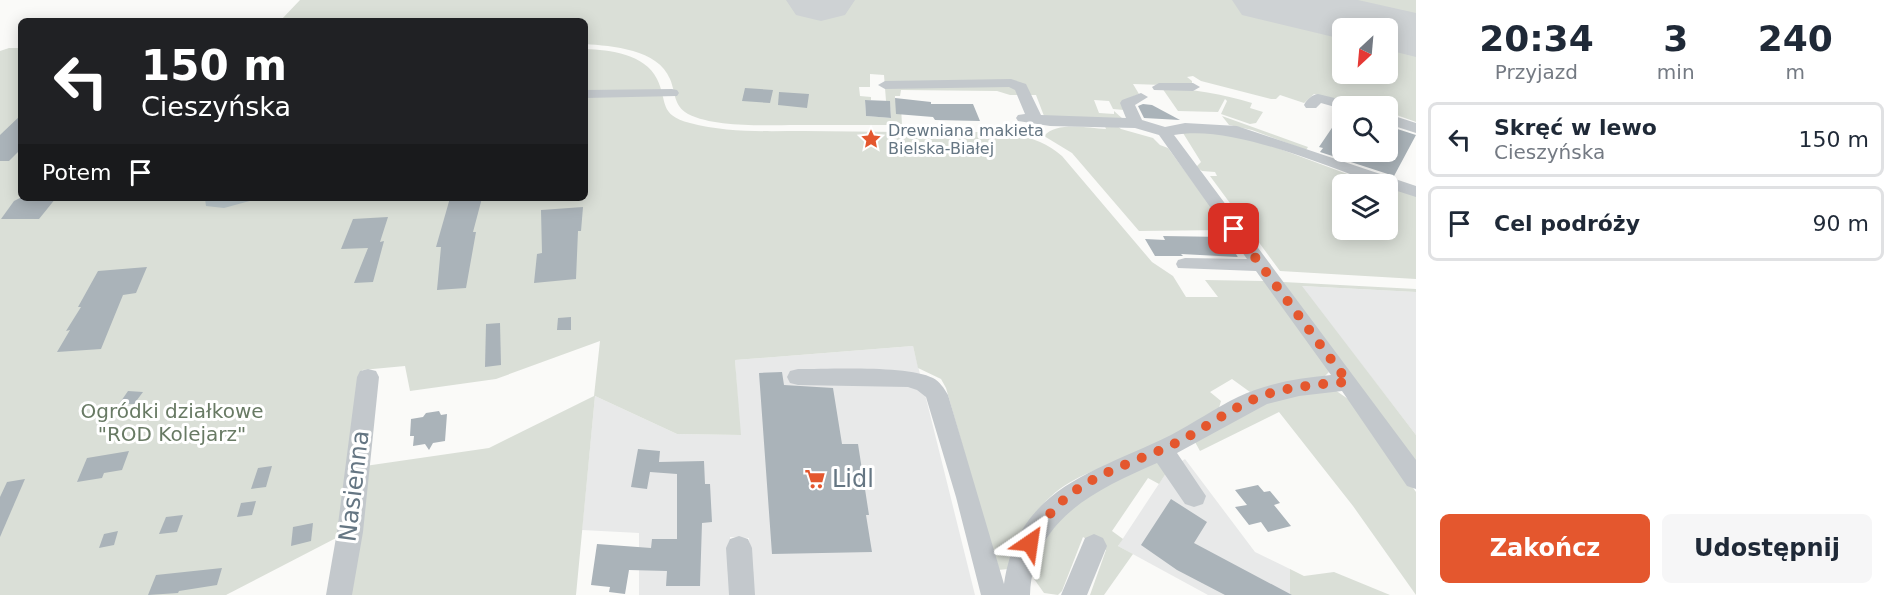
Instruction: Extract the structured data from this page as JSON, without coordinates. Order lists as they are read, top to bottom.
{
  "streets": {
    "street": ["Nasienna"]
  },
  "parks": ["Ogródki działkowe \"ROD Kolejarz\""],
  "places": {
    "place": ["Drewniana makieta Bielska-Białej"],
    "supermarket": ["Lidl"]
  },
  "north": "bottom left",
  "page": {
    "eta": [
      "20:34",
      "Przyjazd",
      "3",
      "min",
      "240",
      "m"
    ],
    "turn": ["150 m", "Cieszyńska"],
    "list": [
      {
        "name": "Skręć w lewo",
        "note": "Cieszyńska",
        "value": "150 m"
      },
      {
        "name": "Cel podróży",
        "value": "90 m"
      }
    ],
    "then": "Potem",
    "buttons": ["Zakończ", "Udostępnij"]
  }
}
